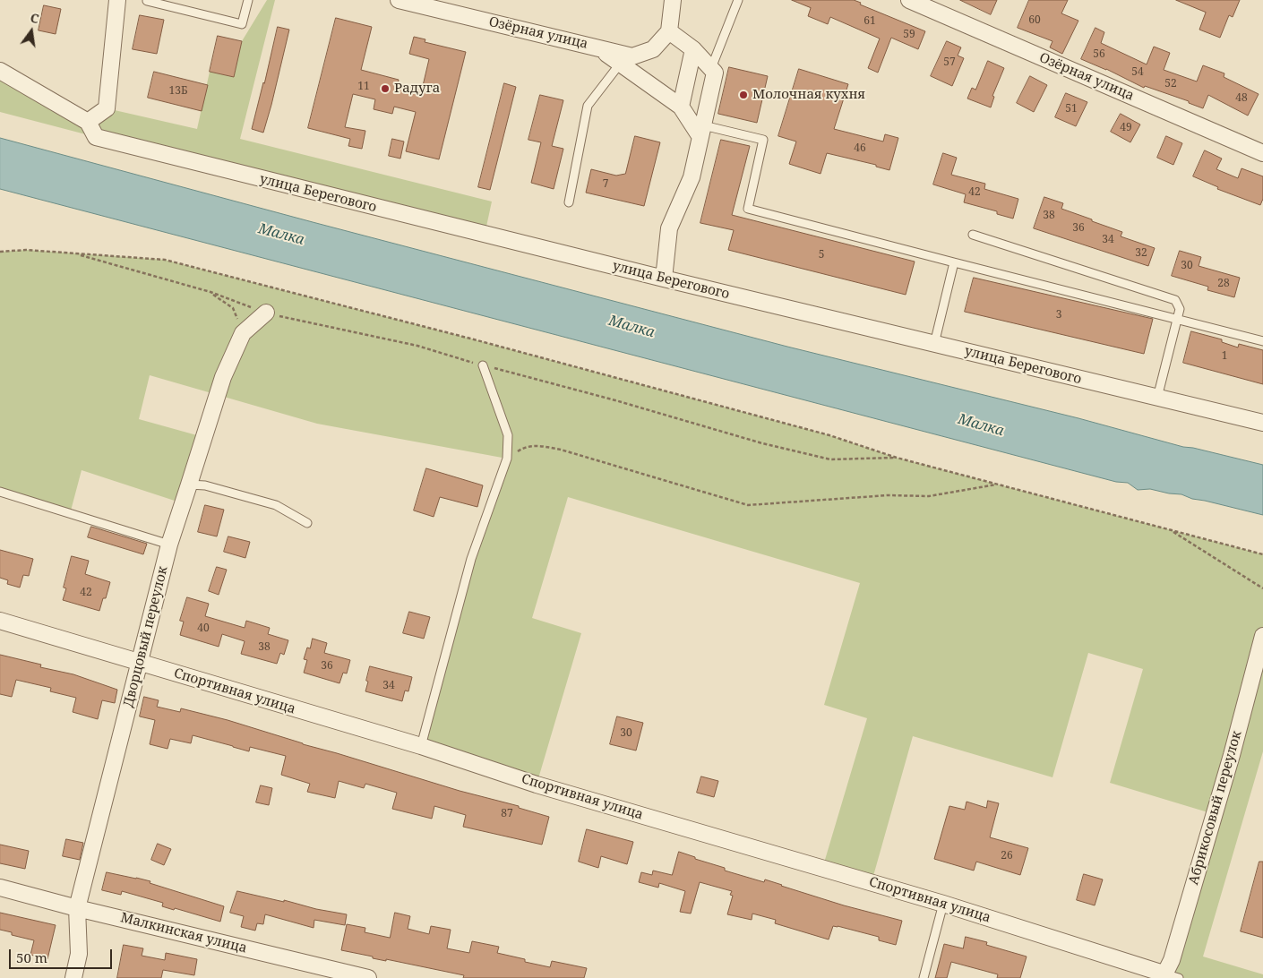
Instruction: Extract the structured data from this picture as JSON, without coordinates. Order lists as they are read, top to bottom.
{
  "streets": {
    "street": [
      "Озёрная улица",
      "улица Берегового",
      "Дворцовый переулок",
      "Спортивная улица",
      "Абрикосовый переулок",
      "Малкинская улица"
    ]
  },
  "crossings": [
    ["Дворцовый переулок", "Спортивная улица"],
    ["Дворцовый переулок", "Малкинская улица"],
    ["Спортивная улица", "Абрикосовый переулок"]
  ],
  "water": ["Малка"],
  "places": ["Радуга", "Молочная кухня"],
  "house_numbers": [
    "60",
    "61",
    "59",
    "56",
    "57",
    "54",
    "52",
    "11",
    "13Б",
    "48",
    "51",
    "49",
    "46",
    "7",
    "42",
    "38",
    "36",
    "34",
    "32",
    "5",
    "30",
    "28",
    "3",
    "1",
    "42",
    "40",
    "38",
    "36",
    "34",
    "30",
    "87",
    "26"
  ],
  "scale_bar": "50 m",
  "north": "top"
}
